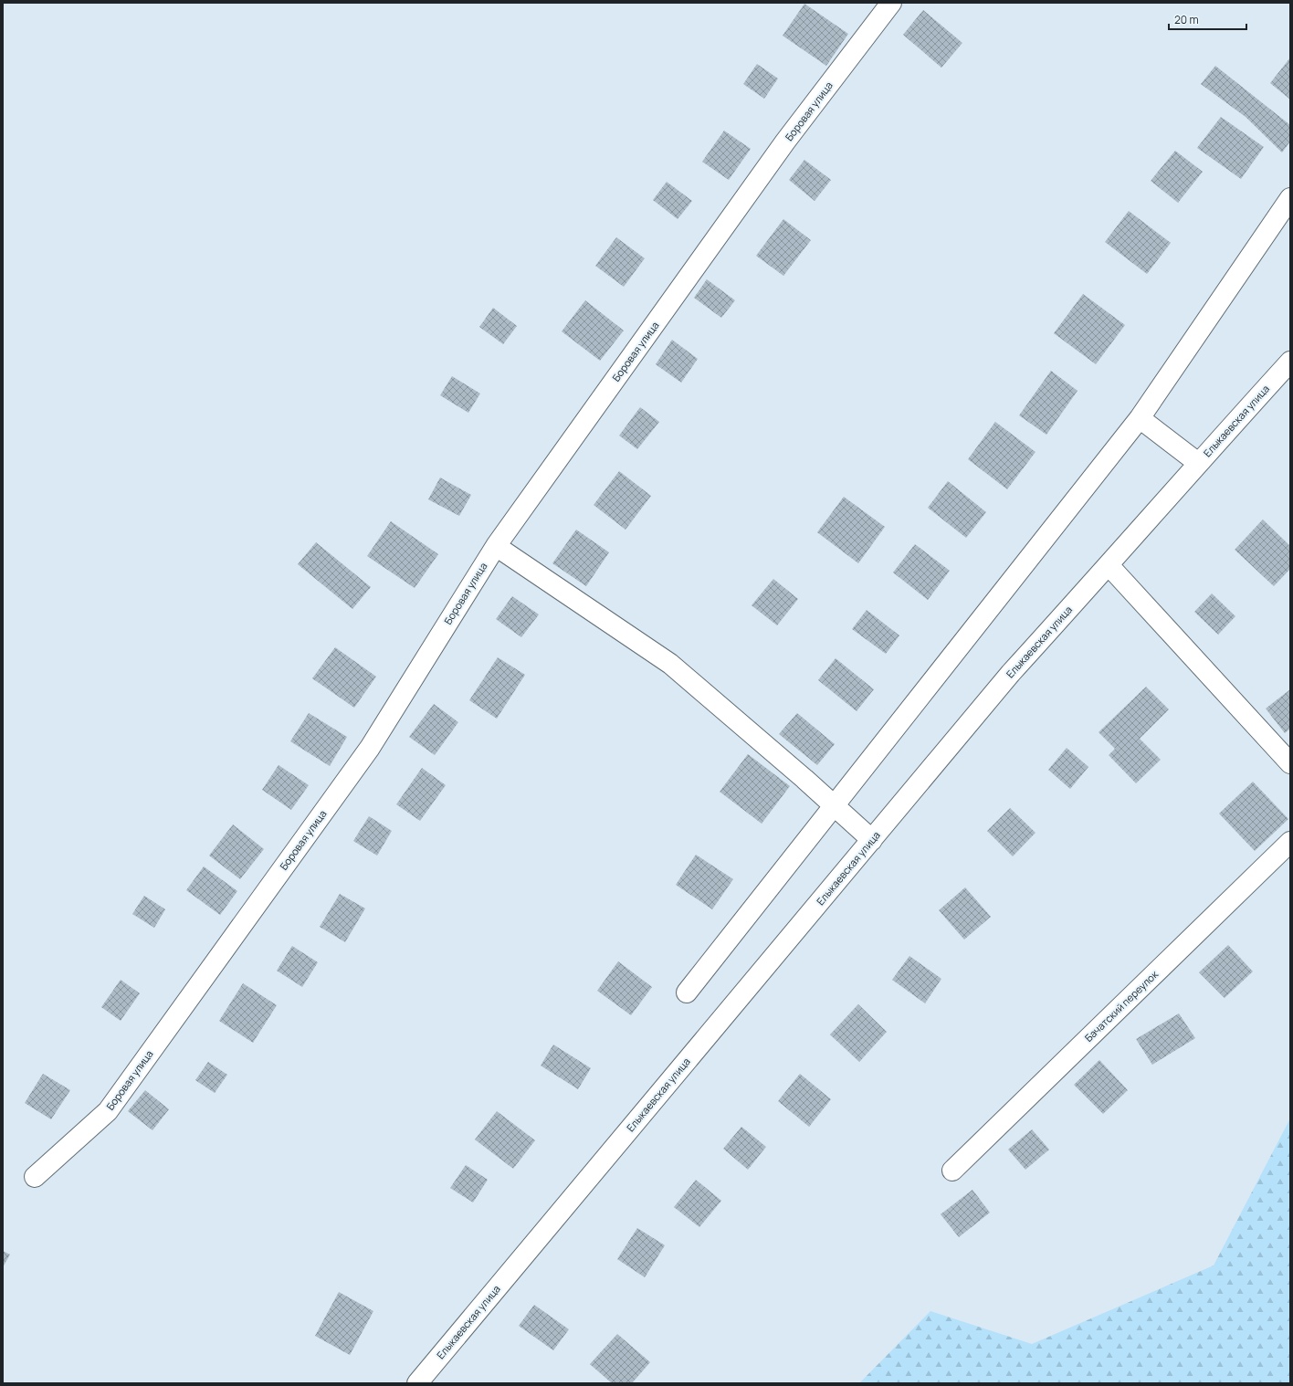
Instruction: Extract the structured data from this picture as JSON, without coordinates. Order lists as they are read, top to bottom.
{
  "streets": {
    "street": ["Боровая улица", "Елыкаевская улица", "Бачатский переулок"]
  },
  "scale_bar": "20 m"
}
